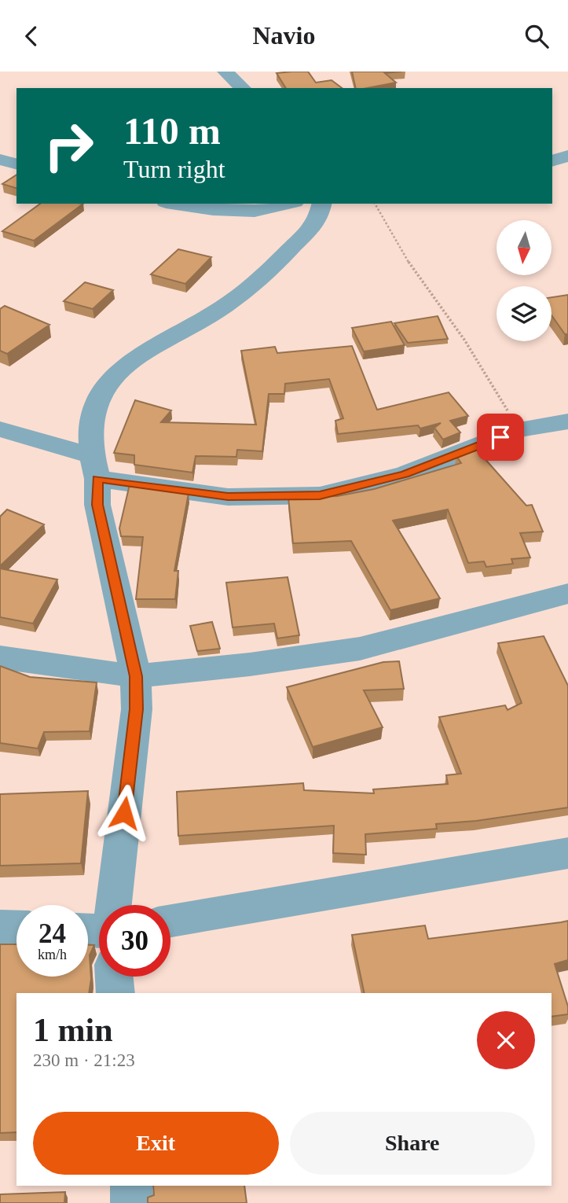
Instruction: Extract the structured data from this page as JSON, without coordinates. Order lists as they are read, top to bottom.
{
  "north": "bottom",
  "page": {
    "header": "Navio",
    "turn": ["110 m", "Turn right"],
    "speed": "24 km/h",
    "limit": "30",
    "heading": ["1 min", "230 m · 21:23"],
    "buttons": ["Exit", "Share"]
  }
}
